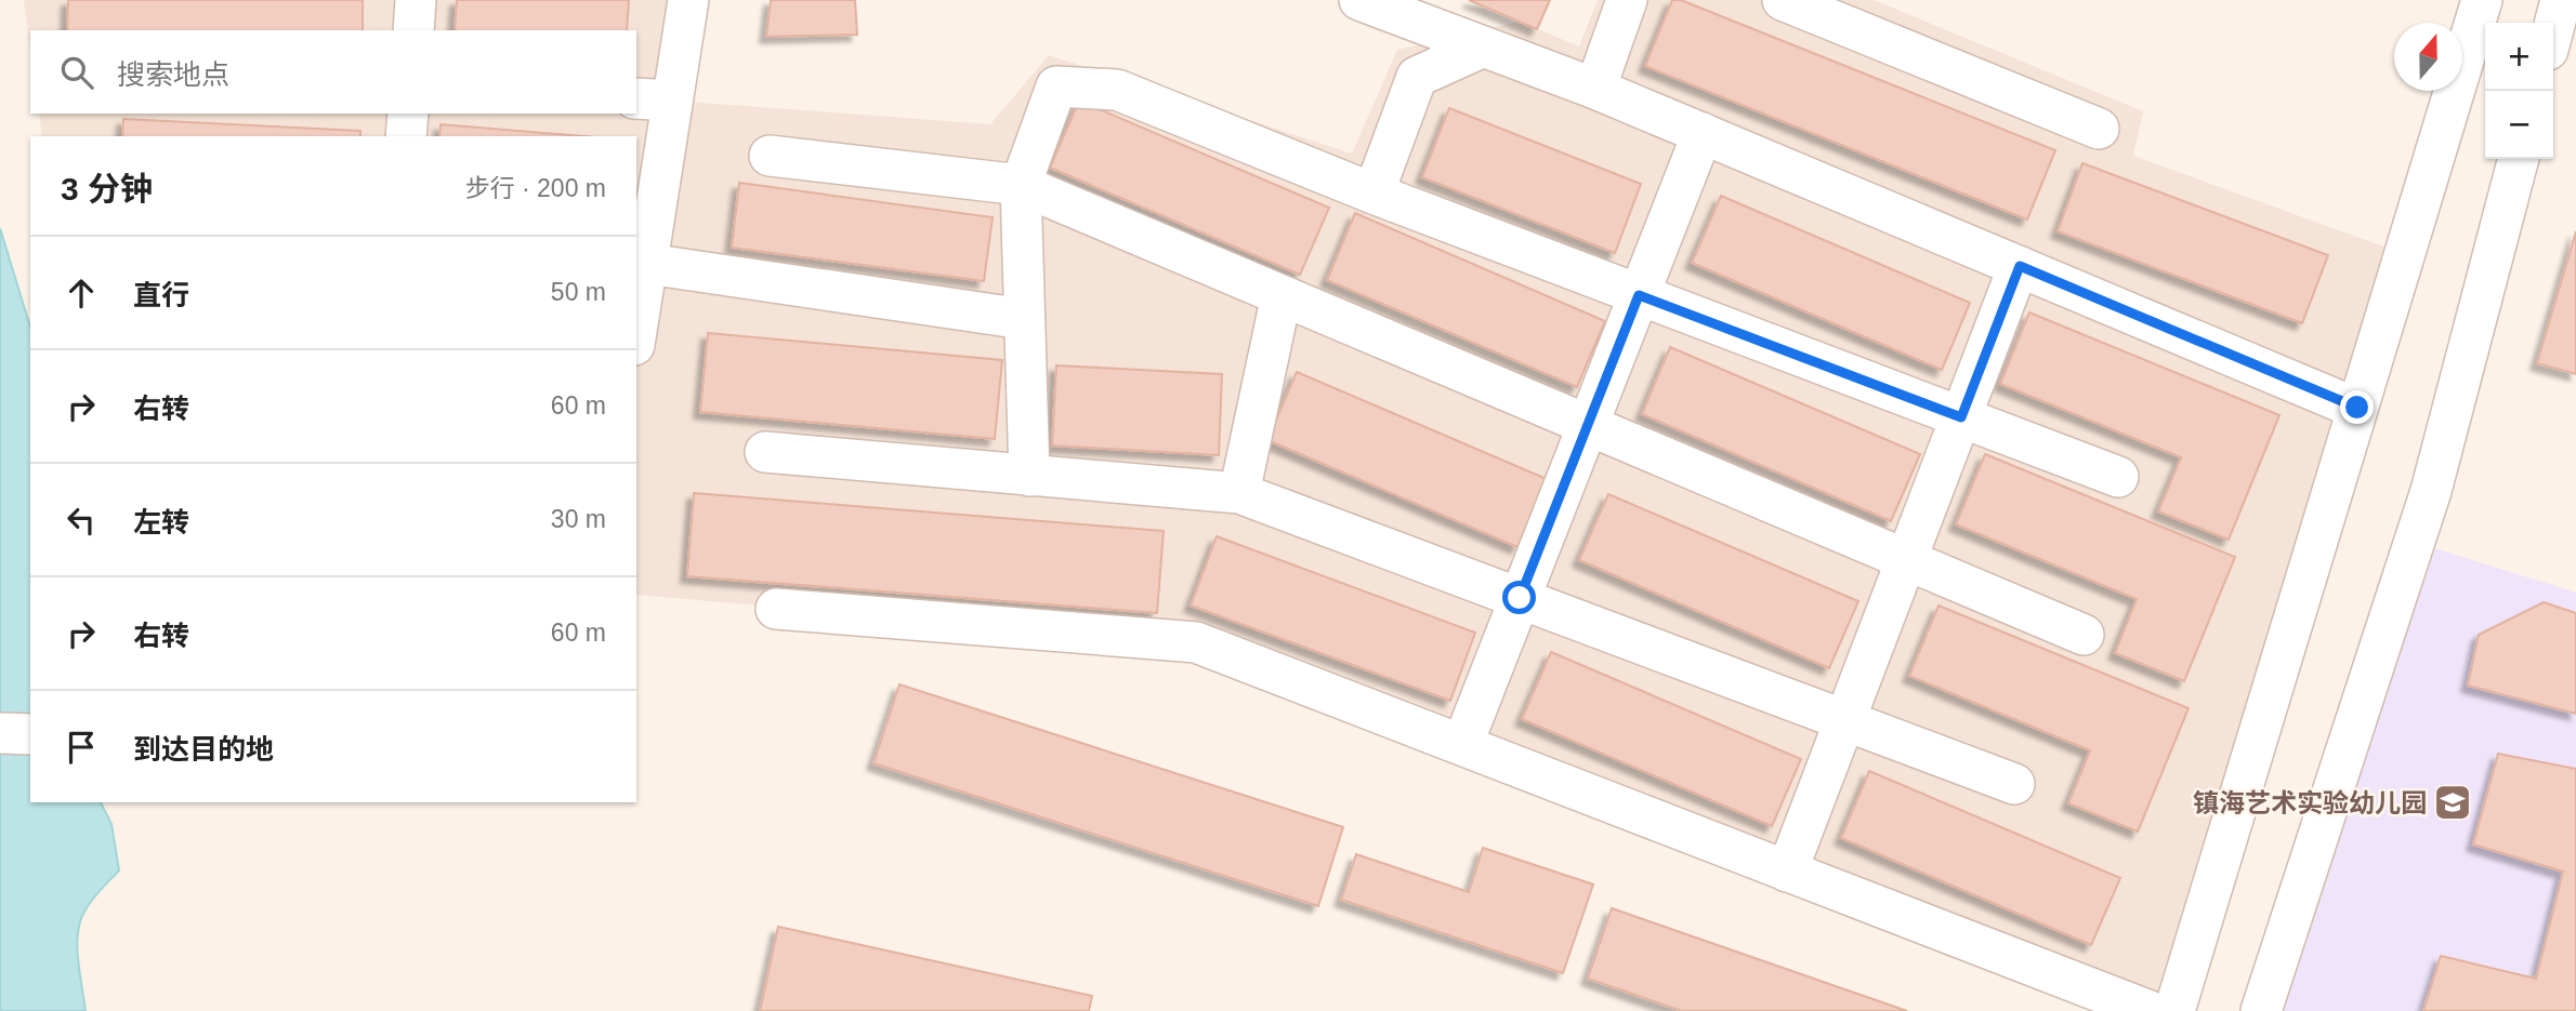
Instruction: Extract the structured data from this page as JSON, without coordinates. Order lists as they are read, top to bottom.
{
  "places": {
    "school or university": ["镇海艺术实验幼儿园"]
  },
  "north": "top",
  "page": {
    "map_buttons": ["+", "−"],
    "search": "搜索地点",
    "heading": ["3 分钟", "步行 · 200 m"],
    "list": [
      ["直行", "50 m"],
      ["右转", "60 m"],
      ["左转", "30 m"],
      ["右转", "60 m"],
      "到达目的地"
    ]
  }
}
